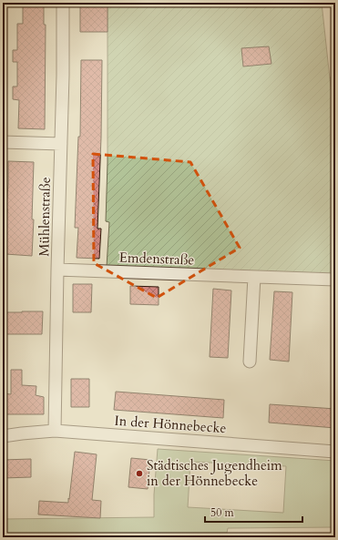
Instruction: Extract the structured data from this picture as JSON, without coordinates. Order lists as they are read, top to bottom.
{
  "streets": {
    "street": ["Mühlenstraße", "Emdenstraße", "In der Hönnebecke"]
  },
  "crossings": [
    ["Mühlenstraße", "Emdenstraße"],
    ["Mühlenstraße", "In der Hönnebecke"]
  ],
  "places": ["Städtisches Jugendheim in der Hönnebecke"],
  "scale_bar": "50 m"
}
